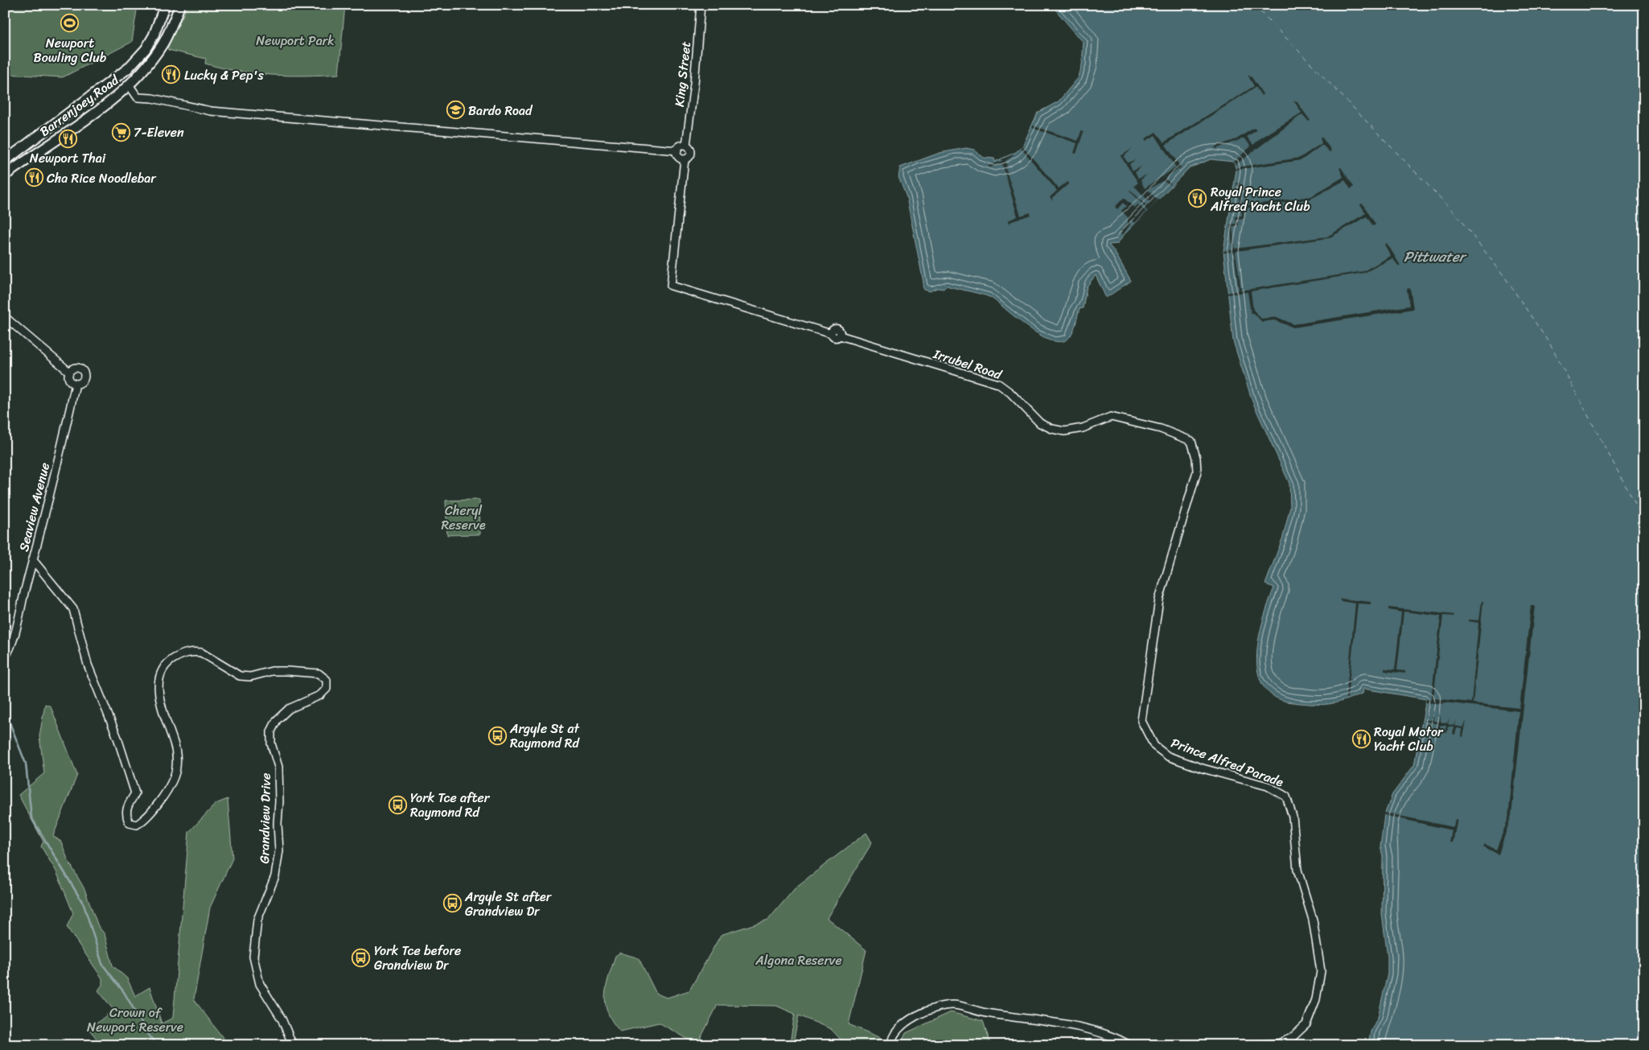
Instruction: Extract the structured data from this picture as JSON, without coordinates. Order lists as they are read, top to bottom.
{
  "streets": {
    "main road": ["Barrenjoey Road"],
    "street": [
      "King Street",
      "Irrubel Road",
      "Seaview Avenue",
      "Prince Alfred Parade",
      "Grandview Drive"
    ]
  },
  "crossings": [
    ["King Street", "Irrubel Road"],
    ["Irrubel Road", "Prince Alfred Parade"],
    ["Seaview Avenue", "Grandview Drive"]
  ],
  "water": ["Pittwater"],
  "parks": [
    "Newport Park",
    "Cheryl Reserve",
    "Algona Reserve",
    "Crown of Newport Reserve"
  ],
  "places": {
    "sports": ["Newport Bowling Club"],
    "restaurant": [
      "Lucky & Pep's",
      "Newport Thai",
      "Cha Rice Noodlebar",
      "Royal Prince Alfred Yacht Club",
      "Royal Motor Yacht Club"
    ],
    "school or university": ["Bardo Road"],
    "supermarket": ["7-Eleven"],
    "bus stop": [
      "Argyle St at Raymond Rd",
      "York Tce after Raymond Rd",
      "Argyle St after Grandview Dr",
      "York Tce before Grandview Dr"
    ]
  }
}
